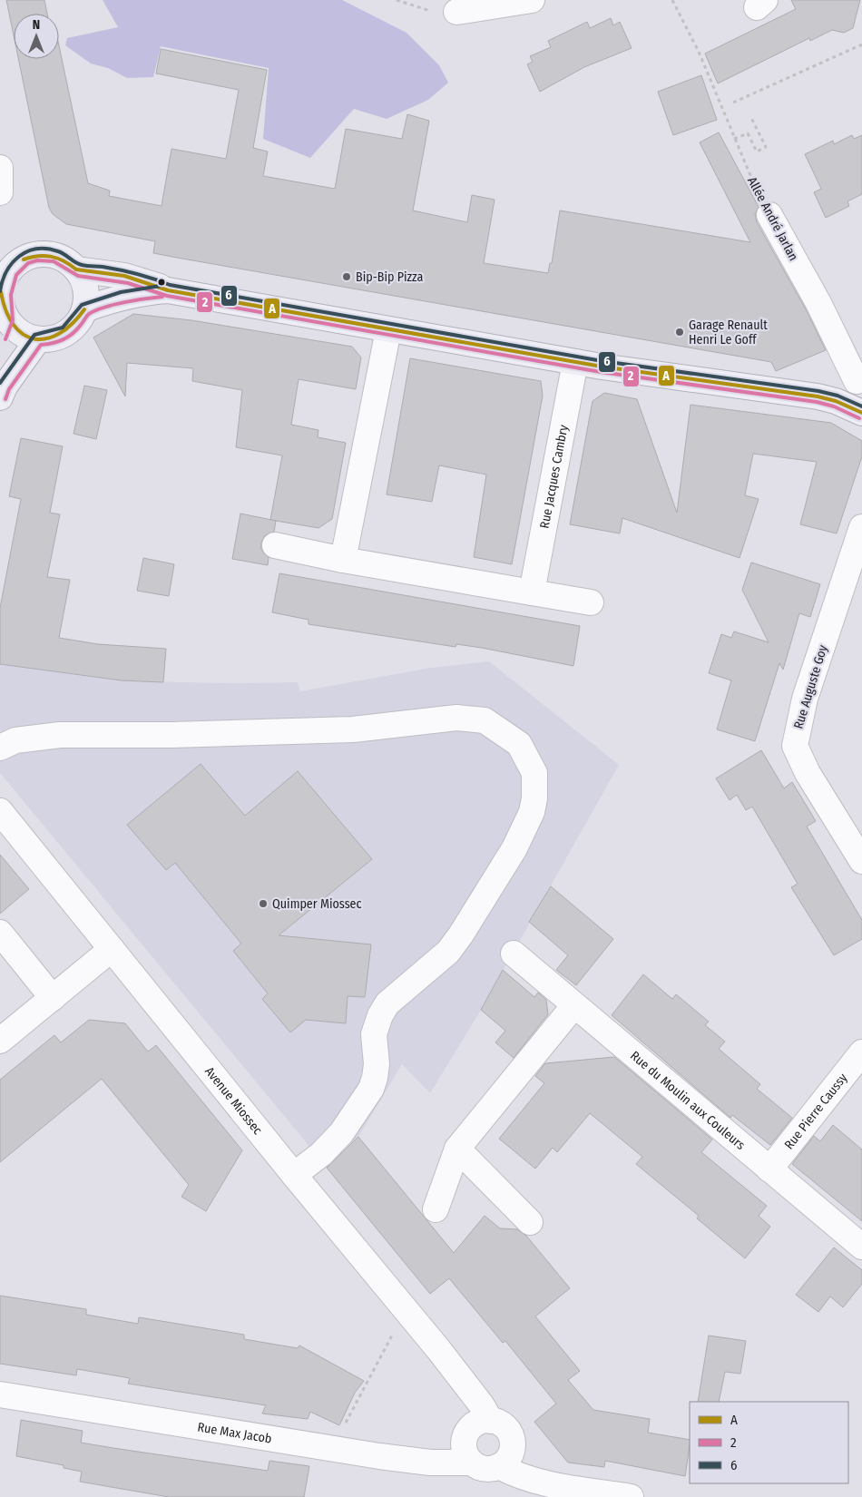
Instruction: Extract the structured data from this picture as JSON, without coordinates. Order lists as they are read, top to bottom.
{
  "streets": {
    "street": [
      "Allée André Jarlan",
      "Rue Jacques Cambry",
      "Rue Auguste Goy",
      "Avenue Miossec",
      "Rue du Moulin aux Couleurs",
      "Rue Pierre Caussy",
      "Rue Max Jacob"
    ]
  },
  "crossings": [
    ["Avenue Miossec", "Rue Max Jacob"],
    ["Rue du Moulin aux Couleurs", "Rue Pierre Caussy"]
  ],
  "places": ["Bip-Bip Pizza", "Garage Renault Henri Le Goff", "Quimper Miossec"],
  "lines": ["transit line 6", "transit line A", "transit line 2"],
  "legend": ["A", "2", "6"],
  "north": "top"
}
